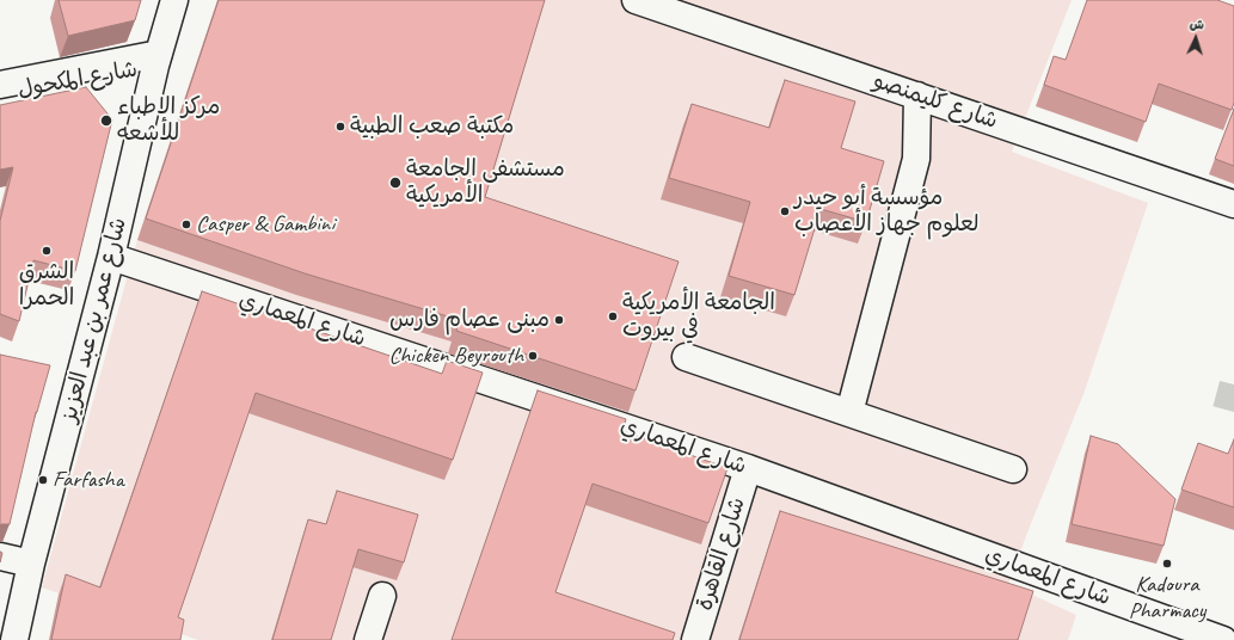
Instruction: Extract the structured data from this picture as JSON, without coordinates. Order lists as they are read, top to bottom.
{
  "streets": {
    "street": [
      "شارع المكحول",
      "شارع كليمنصو",
      "شارع عمر بن عبد العزيز",
      "شارع المعماري",
      "شارع القاهرة"
    ]
  },
  "crossings": [
    ["شارع المكحول", "شارع عمر بن عبد العزيز"],
    ["شارع عمر بن عبد العزيز", "شارع المعماري"],
    ["شارع المعماري", "شارع القاهرة"]
  ],
  "places": [
    "مركز الاطباء للأشعه",
    "مكتبة صعب الطبية",
    "مستشفى الجامعة الأمريكية",
    "مؤسسة أبو حيدر لعلوم جهاز الأعصاب",
    "Casper & Gambini",
    "الشرق الحمرا",
    "الجامعة الأمريكية في بيروت",
    "مبنى عصام فارس",
    "Chicken Beyrouth",
    "Farfasha",
    "Kadoura Pharmacy"
  ],
  "north": "top"
}
